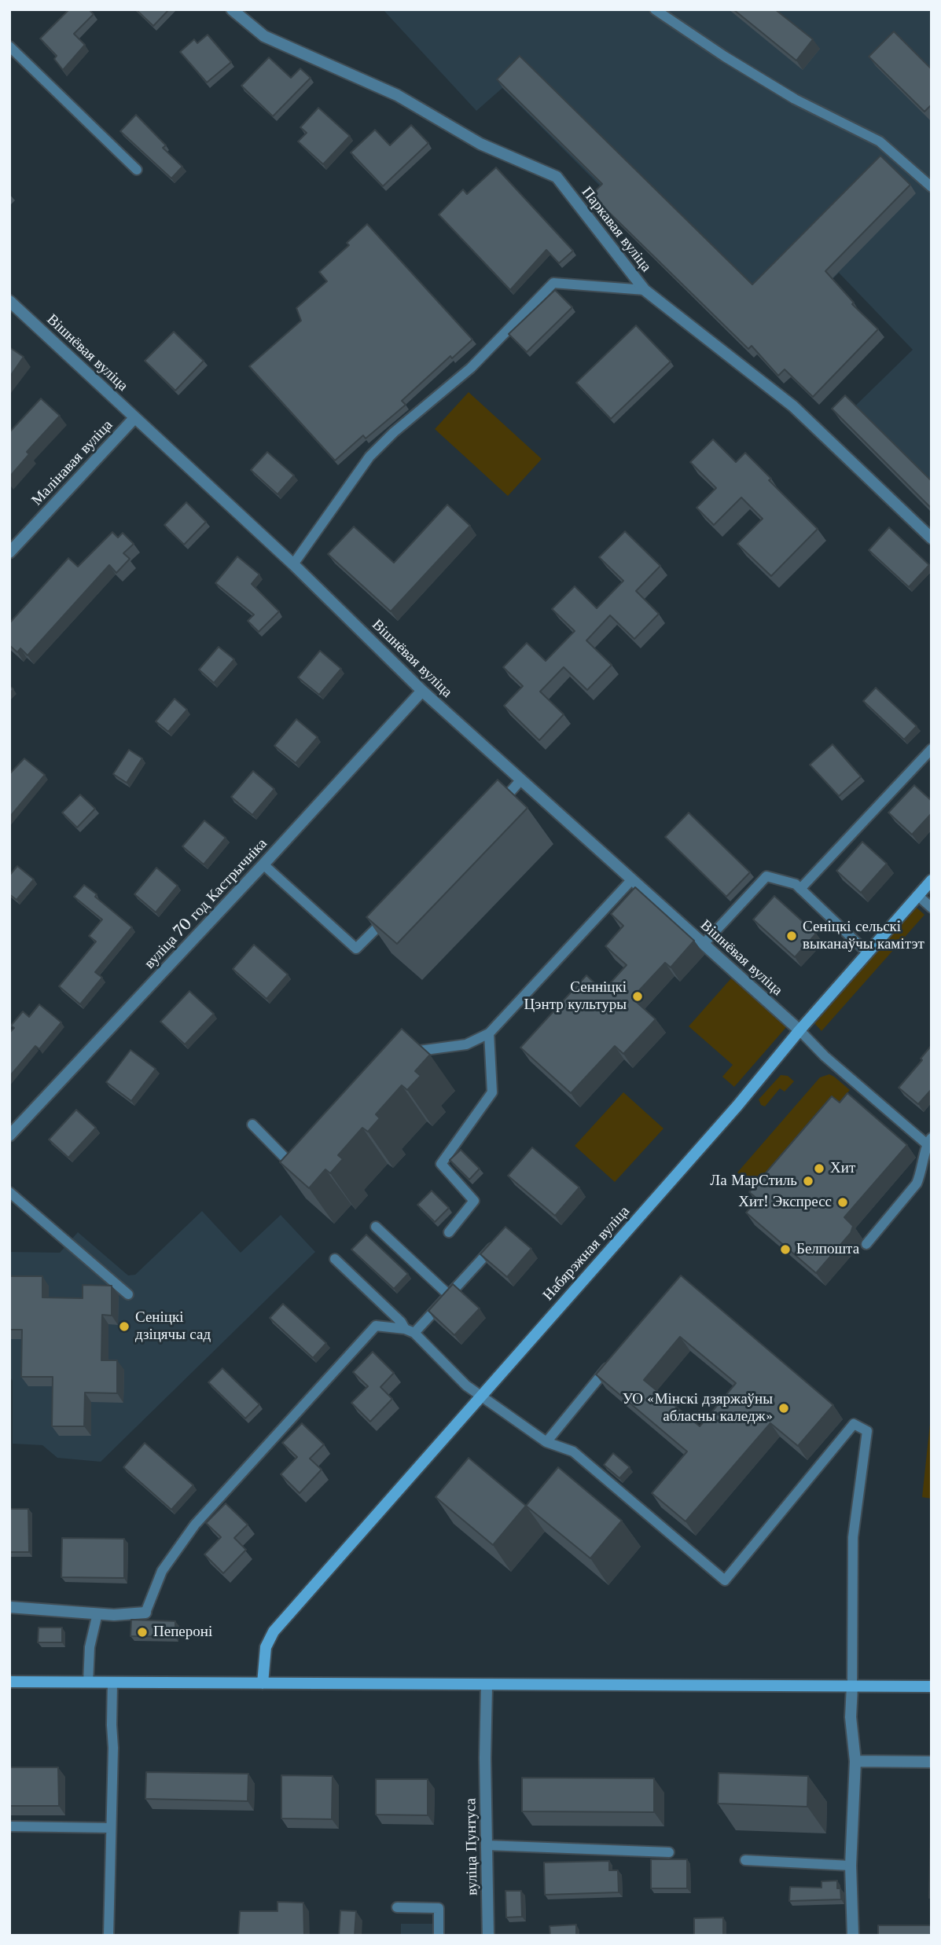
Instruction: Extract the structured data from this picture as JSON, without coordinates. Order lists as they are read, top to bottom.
{
  "streets": {
    "street": [
      "Паркавая вуліца",
      "Вішнёвая вуліца",
      "Малінавая вуліца",
      "вуліца 70 год Кастрычніка",
      "Набярэжная вуліца",
      "вуліца Пунтуса"
    ]
  },
  "crossings": [
    ["Вішнёвая вуліца", "Малінавая вуліца"],
    ["Вішнёвая вуліца", "вуліца 70 год Кастрычніка"],
    ["Вішнёвая вуліца", "Набярэжная вуліца"]
  ],
  "places": [
    "Сеніцкі сельскі выканаўчы камітэт",
    "Сенніцкі Цэнтр культуры",
    "Хит",
    "Ла МарСтиль",
    "Хит! Экспресс",
    "Белпошта",
    "Сеніцкі дзіцячы сад",
    "УО «Мінскі дзяржаўны абласны каледж»",
    "Пепероні"
  ]
}
